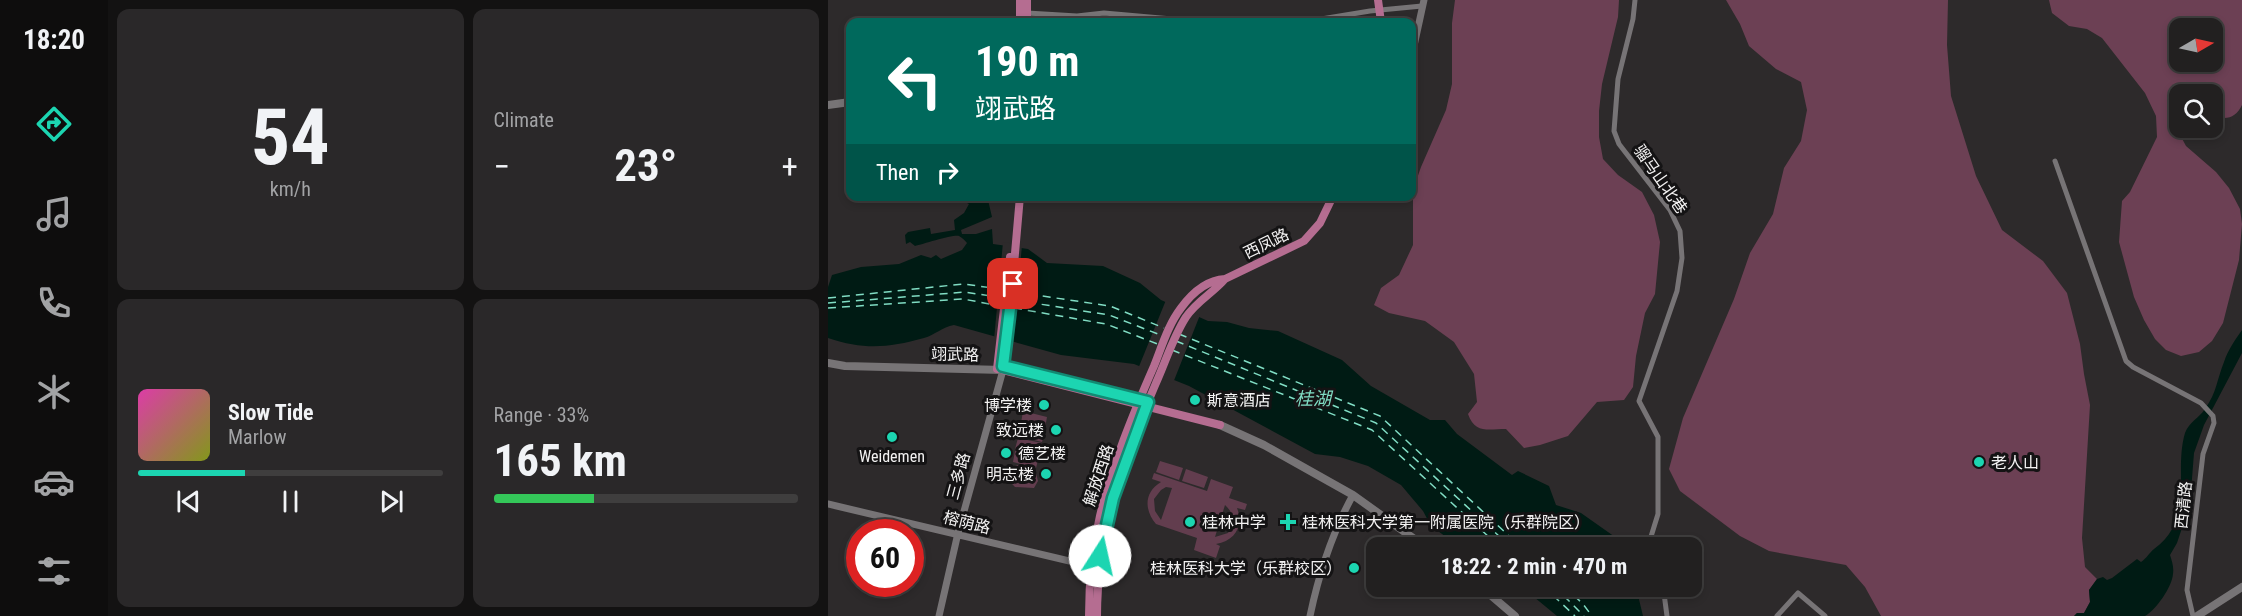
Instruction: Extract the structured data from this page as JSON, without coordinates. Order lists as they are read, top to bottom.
{
  "streets": {
    "main road": [
      "西凤路",
      "翊武路",
      "解放西路",
      "三多路"
    ],
    "street": ["骝马山北巷", "西清路", "榕荫路"]
  },
  "crossings": [
    ["西凤路", "解放西路"],
    ["翊武路", "解放西路"],
    ["翊武路", "三多路"],
    ["解放西路", "榕荫路"],
    ["三多路", "榕荫路"]
  ],
  "water": ["桂湖"],
  "places": {
    "other": [
      "斯意酒店",
      "博学楼",
      "致远楼",
      "Weidemen",
      "德艺楼",
      "老人山",
      "明志楼",
      "桂林中学",
      "桂林医科大学（乐群校区）"
    ],
    "health": ["桂林医科大学第一附属医院（乐群院区）"]
  },
  "north": "right",
  "page": {
    "tabs": "18:20",
    "tile": [
      ["54", "km/h"],
      "Climate",
      ["Range · 33%", "165 km"]
    ],
    "turn": ["190 m", "翊武路"],
    "heat": ["−", "23°", "+"],
    "then": "Then",
    "song": ["Slow Tide", "Marlow"],
    "limit": "60",
    "trip": "18:22 · 2 min · 470 m"
  }
}
